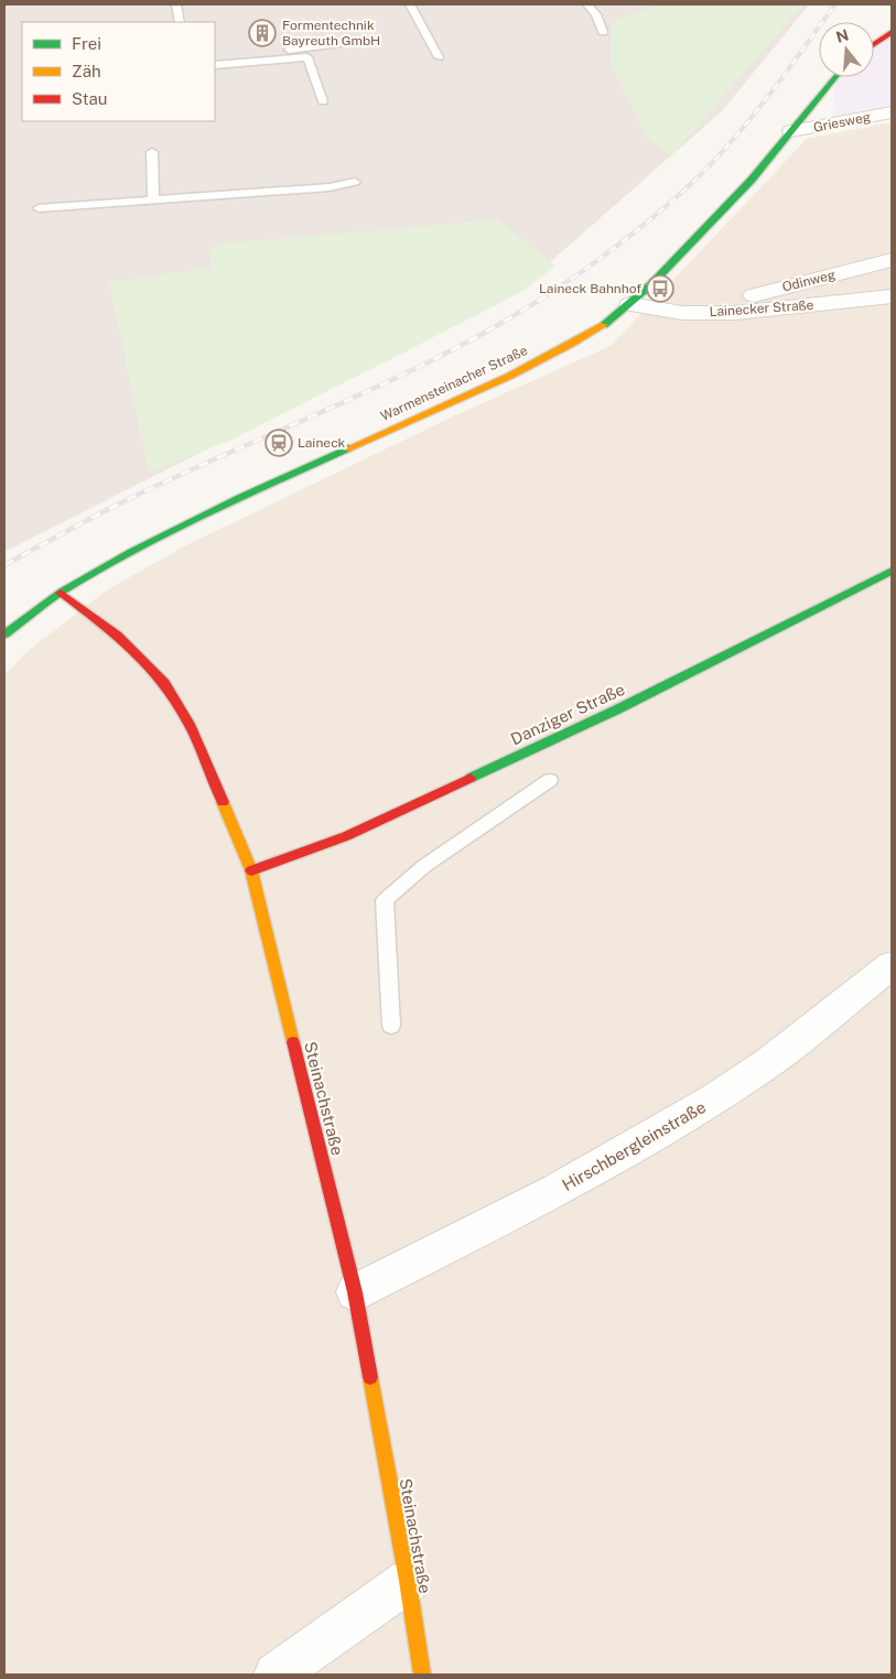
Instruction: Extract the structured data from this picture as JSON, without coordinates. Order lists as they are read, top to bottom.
{
  "streets": {
    "street": [
      "Griesweg",
      "Odinweg",
      "Lainecker Straße",
      "Warmensteinacher Straße",
      "Danziger Straße",
      "Steinachstraße",
      "Hirschbergleinstraße"
    ]
  },
  "crossings": [
    ["Griesweg", "Warmensteinacher Straße"],
    ["Odinweg", "Lainecker Straße"],
    ["Lainecker Straße", "Warmensteinacher Straße"],
    ["Warmensteinacher Straße", "Steinachstraße"],
    ["Danziger Straße", "Steinachstraße"],
    ["Steinachstraße", "Hirschbergleinstraße"]
  ],
  "places": {
    "building": ["Formentechnik Bayreuth GmbH"],
    "bus stop": ["Laineck Bahnhof"],
    "station": ["Laineck"]
  },
  "legend": ["Frei", "Zäh", "Stau"],
  "north": "top"
}
